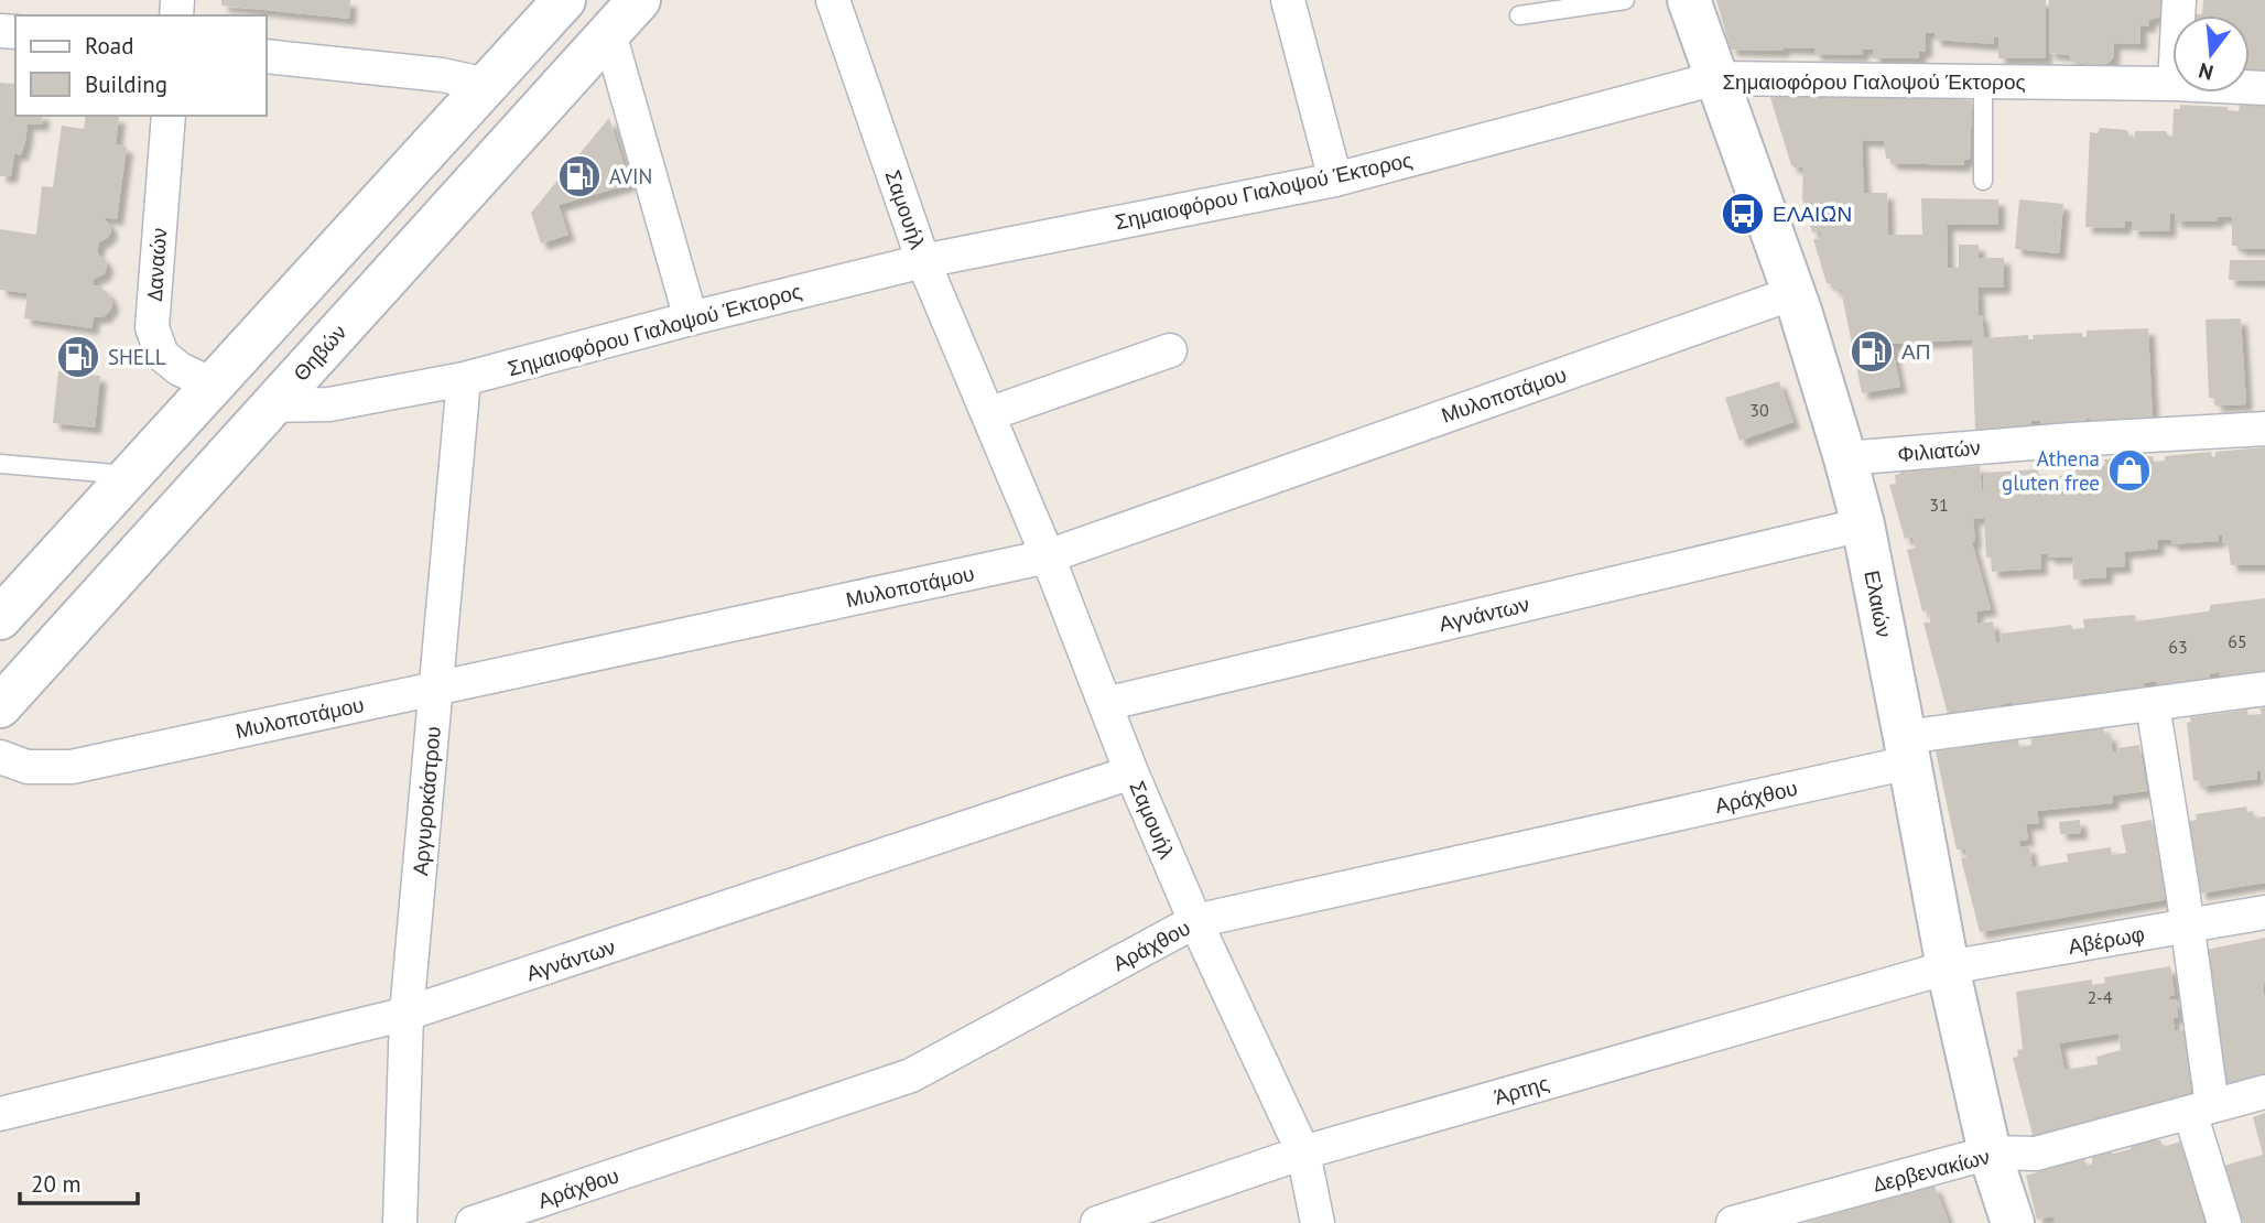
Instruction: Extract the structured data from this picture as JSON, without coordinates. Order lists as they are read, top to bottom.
{
  "streets": {
    "main road": ["Θηβών", "Ελαιών"],
    "street": [
      "Σημαιοφόρου Γιαλοψού Έκτορος",
      "Σαμουήλ",
      "Δαναών",
      "Μυλοποτάμου",
      "Φιλιατών",
      "Αγνάντων",
      "Αράχθου",
      "Αργυροκάστρου",
      "Αβέρωφ",
      "Άρτης",
      "Δερβενακίων"
    ]
  },
  "crossings": [
    ["Σημαιοφόρου Γιαλοψού Έκτορος", "Σαμουήλ"],
    ["Σημαιοφόρου Γιαλοψού Έκτορος", "Θηβών"],
    ["Σημαιοφόρου Γιαλοψού Έκτορος", "Ελαιών"],
    ["Σημαιοφόρου Γιαλοψού Έκτορος", "Αργυροκάστρου"],
    ["Σαμουήλ", "Μυλοποτάμου"],
    ["Σαμουήλ", "Αγνάντων"],
    ["Σαμουήλ", "Αράχθου"],
    ["Σαμουήλ", "Άρτης"],
    ["Μυλοποτάμου", "Ελαιών"],
    ["Μυλοποτάμου", "Αργυροκάστρου"],
    ["Φιλιατών", "Ελαιών"],
    ["Ελαιών", "Αγνάντων"],
    ["Ελαιών", "Αράχθου"],
    ["Ελαιών", "Αβέρωφ"],
    ["Ελαιών", "Άρτης"],
    ["Ελαιών", "Δερβενακίων"],
    ["Αγνάντων", "Αργυροκάστρου"],
    ["Αβέρωφ", "Άρτης"]
  ],
  "places": {
    "fuel station": ["AVIN", "ΑΠ", "SHELL"],
    "bus stop": ["ΕΛΑΙΏΝ"],
    "shop": ["Athena gluten free"]
  },
  "house_numbers": [
    "30",
    "31",
    "65",
    "63",
    "2-4"
  ],
  "legend": ["Road", "Building"],
  "scale_bar": "20 m",
  "north": "bottom"
}
